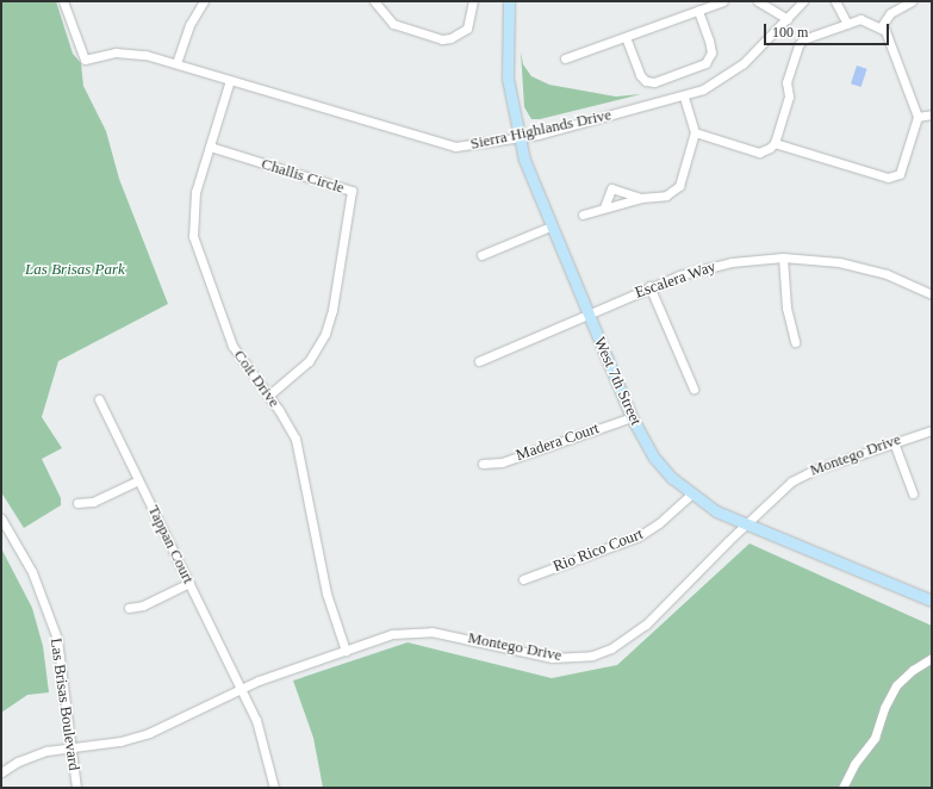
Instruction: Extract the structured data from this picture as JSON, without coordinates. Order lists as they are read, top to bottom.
{
  "streets": {
    "main road": ["West 7th Street"],
    "street": [
      "Sierra Highlands Drive",
      "Challis Circle",
      "Escalera Way",
      "Coit Drive",
      "Madera Court",
      "Montego Drive",
      "Tappan Court",
      "Rio Rico Court",
      "Las Brisas Boulevard"
    ]
  },
  "crossings": [
    ["Sierra Highlands Drive", "Coit Drive"],
    ["Sierra Highlands Drive", "West 7th Street"],
    ["Challis Circle", "Coit Drive"],
    ["Escalera Way", "West 7th Street"],
    ["Coit Drive", "Montego Drive"],
    ["West 7th Street", "Madera Court"],
    ["West 7th Street", "Montego Drive"],
    ["West 7th Street", "Rio Rico Court"],
    ["Montego Drive", "Tappan Court"],
    ["Montego Drive", "Las Brisas Boulevard"]
  ],
  "parks": ["Las Brisas Park"],
  "scale_bar": "100 m"
}
